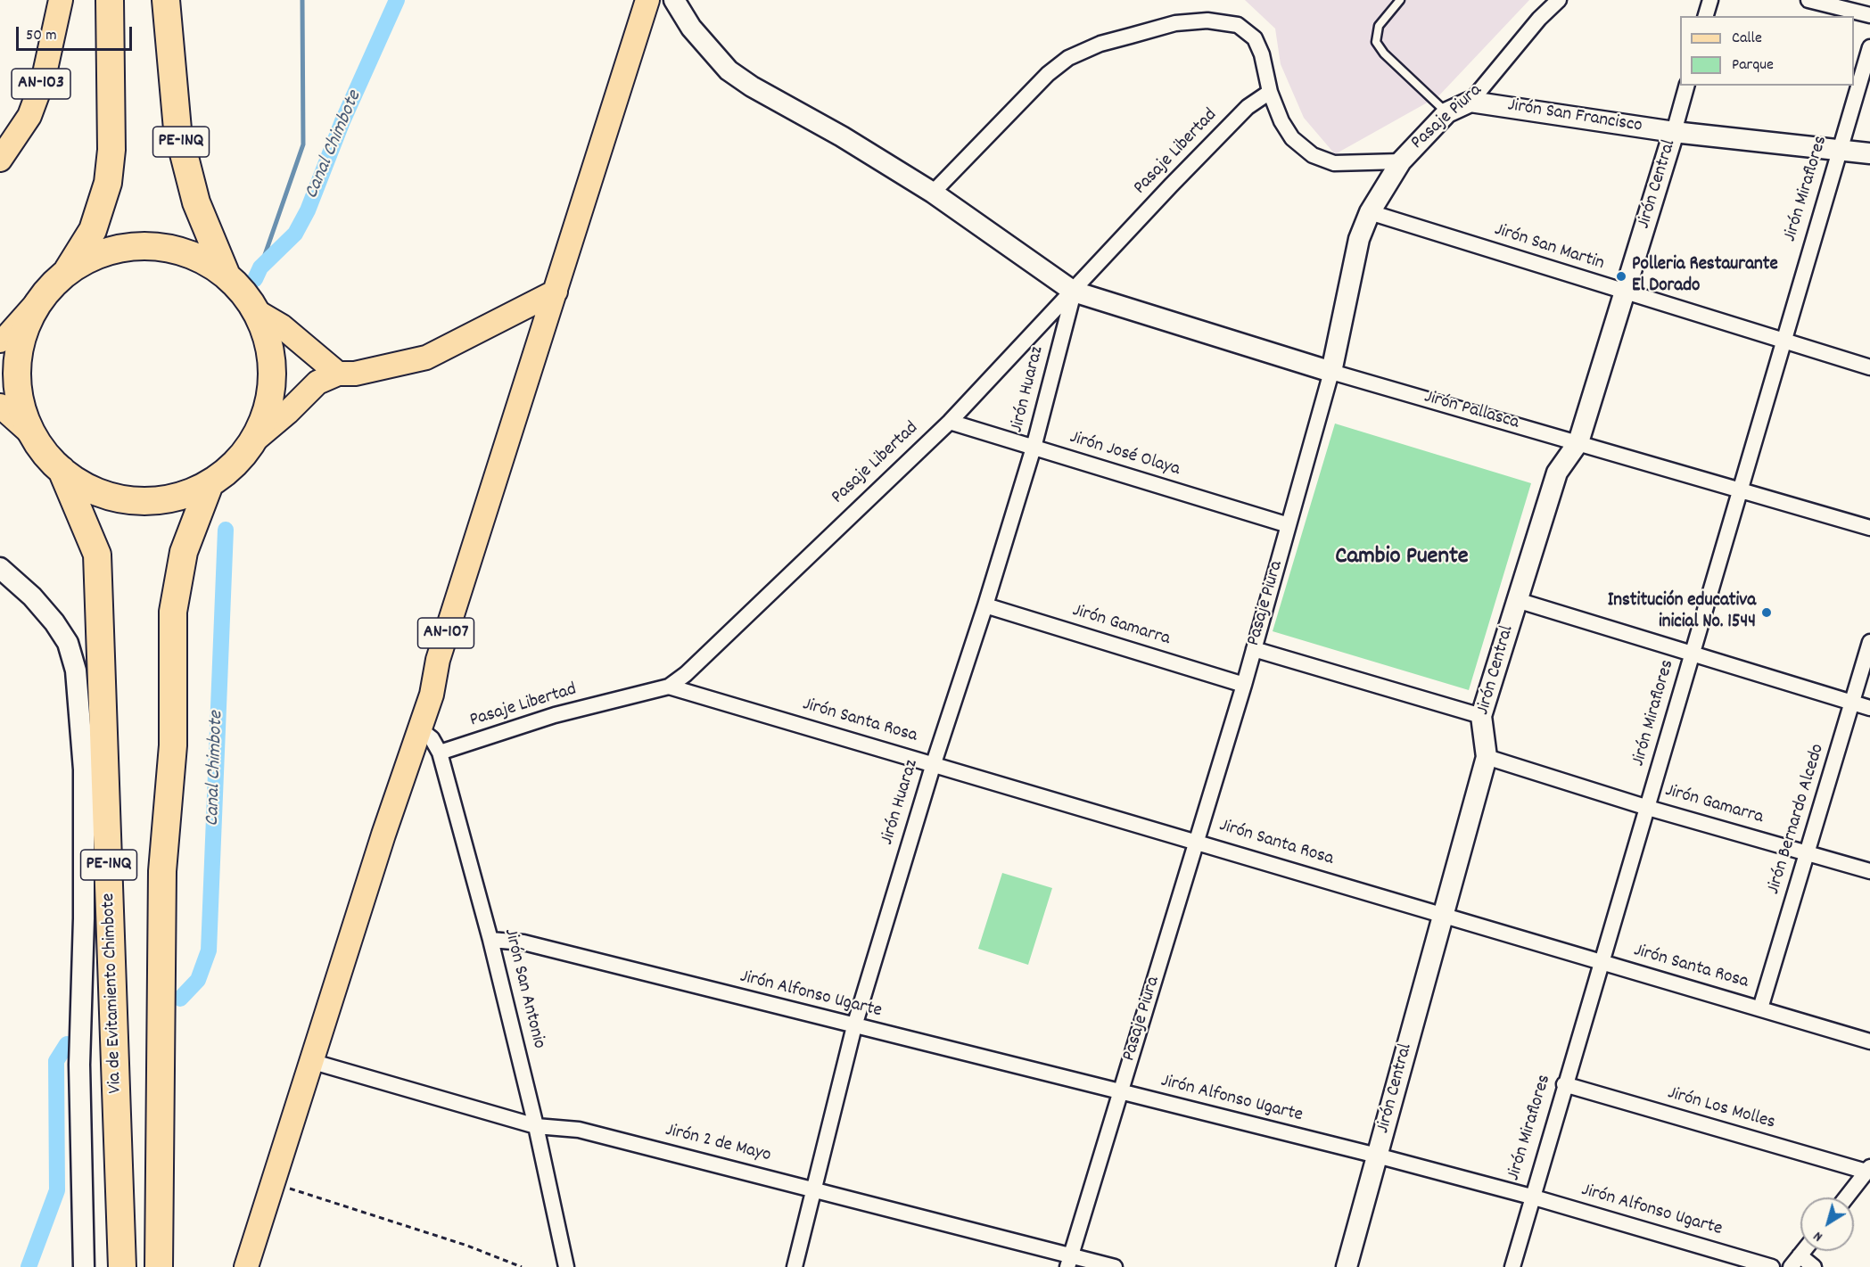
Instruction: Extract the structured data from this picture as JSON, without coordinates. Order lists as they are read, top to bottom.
{
  "streets": {
    "highway": ["PE-1NQ", "Via de Evitamiento Chimbote"],
    "main road": ["AN-103", "AN-107"],
    "street": [
      "Jirón San Francisco",
      "Pasaje Piura",
      "Pasaje Libertad",
      "Jirón Central",
      "Jirón Miraflores",
      "Jirón San Martin",
      "Jirón Huaraz",
      "Jirón Pallasca",
      "Jirón José Olaya",
      "Jirón Gamarra",
      "Jirón Santa Rosa",
      "Jirón Bernardo Alcedo",
      "Jirón San Antonio",
      "Jirón Alfonso Ugarte",
      "Jirón Los Molles",
      "Jirón 2 de Mayo"
    ]
  },
  "crossings": [
    ["Jirón San Francisco", "Pasaje Piura"],
    ["Jirón San Francisco", "Jirón Central"],
    ["Jirón San Francisco", "Jirón Miraflores"],
    ["Pasaje Piura", "Jirón San Martin"],
    ["Pasaje Piura", "Jirón Pallasca"],
    ["Pasaje Piura", "Jirón José Olaya"],
    ["Pasaje Piura", "Jirón Gamarra"],
    ["Pasaje Piura", "Jirón Santa Rosa"],
    ["Pasaje Piura", "Jirón Alfonso Ugarte"],
    ["Pasaje Piura", "Jirón 2 de Mayo"],
    ["PE-1NQ", "Via de Evitamiento Chimbote"],
    ["Pasaje Libertad", "Jirón Huaraz"],
    ["Pasaje Libertad", "Jirón Pallasca"],
    ["Pasaje Libertad", "Jirón José Olaya"],
    ["Pasaje Libertad", "Jirón Santa Rosa"],
    ["Pasaje Libertad", "Jirón San Antonio"],
    ["Jirón Central", "Jirón San Martin"],
    ["Jirón Central", "Jirón Pallasca"],
    ["Jirón Central", "Jirón Gamarra"],
    ["Jirón Central", "Jirón Santa Rosa"],
    ["Jirón Central", "Jirón Alfonso Ugarte"],
    ["Jirón Miraflores", "Jirón San Martin"],
    ["Jirón Miraflores", "Jirón Pallasca"],
    ["Jirón Miraflores", "Jirón Gamarra"],
    ["Jirón Miraflores", "Jirón Santa Rosa"],
    ["Jirón Miraflores", "Jirón Alfonso Ugarte"],
    ["Jirón Miraflores", "Jirón Los Molles"],
    ["Jirón Huaraz", "Jirón Pallasca"],
    ["Jirón Huaraz", "Jirón José Olaya"],
    ["Jirón Huaraz", "Jirón Gamarra"],
    ["Jirón Huaraz", "Jirón Santa Rosa"],
    ["Jirón Huaraz", "Jirón Alfonso Ugarte"],
    ["Jirón Huaraz", "Jirón 2 de Mayo"],
    ["Jirón Gamarra", "Jirón Bernardo Alcedo"],
    ["AN-107", "Jirón San Antonio"],
    ["AN-107", "Jirón 2 de Mayo"],
    ["Jirón Santa Rosa", "Jirón Bernardo Alcedo"],
    ["Jirón San Antonio", "Jirón Alfonso Ugarte"],
    ["Jirón San Antonio", "Jirón 2 de Mayo"]
  ],
  "districts": ["Cambio Puente"],
  "water": ["Canal Chimbote"],
  "places": ["Polleria Restaurante El Dorado", "Institución educativa inicial No. 1544"],
  "legend": ["Calle", "Parque"],
  "scale_bar": "50 m",
  "north": "bottom left"
}
